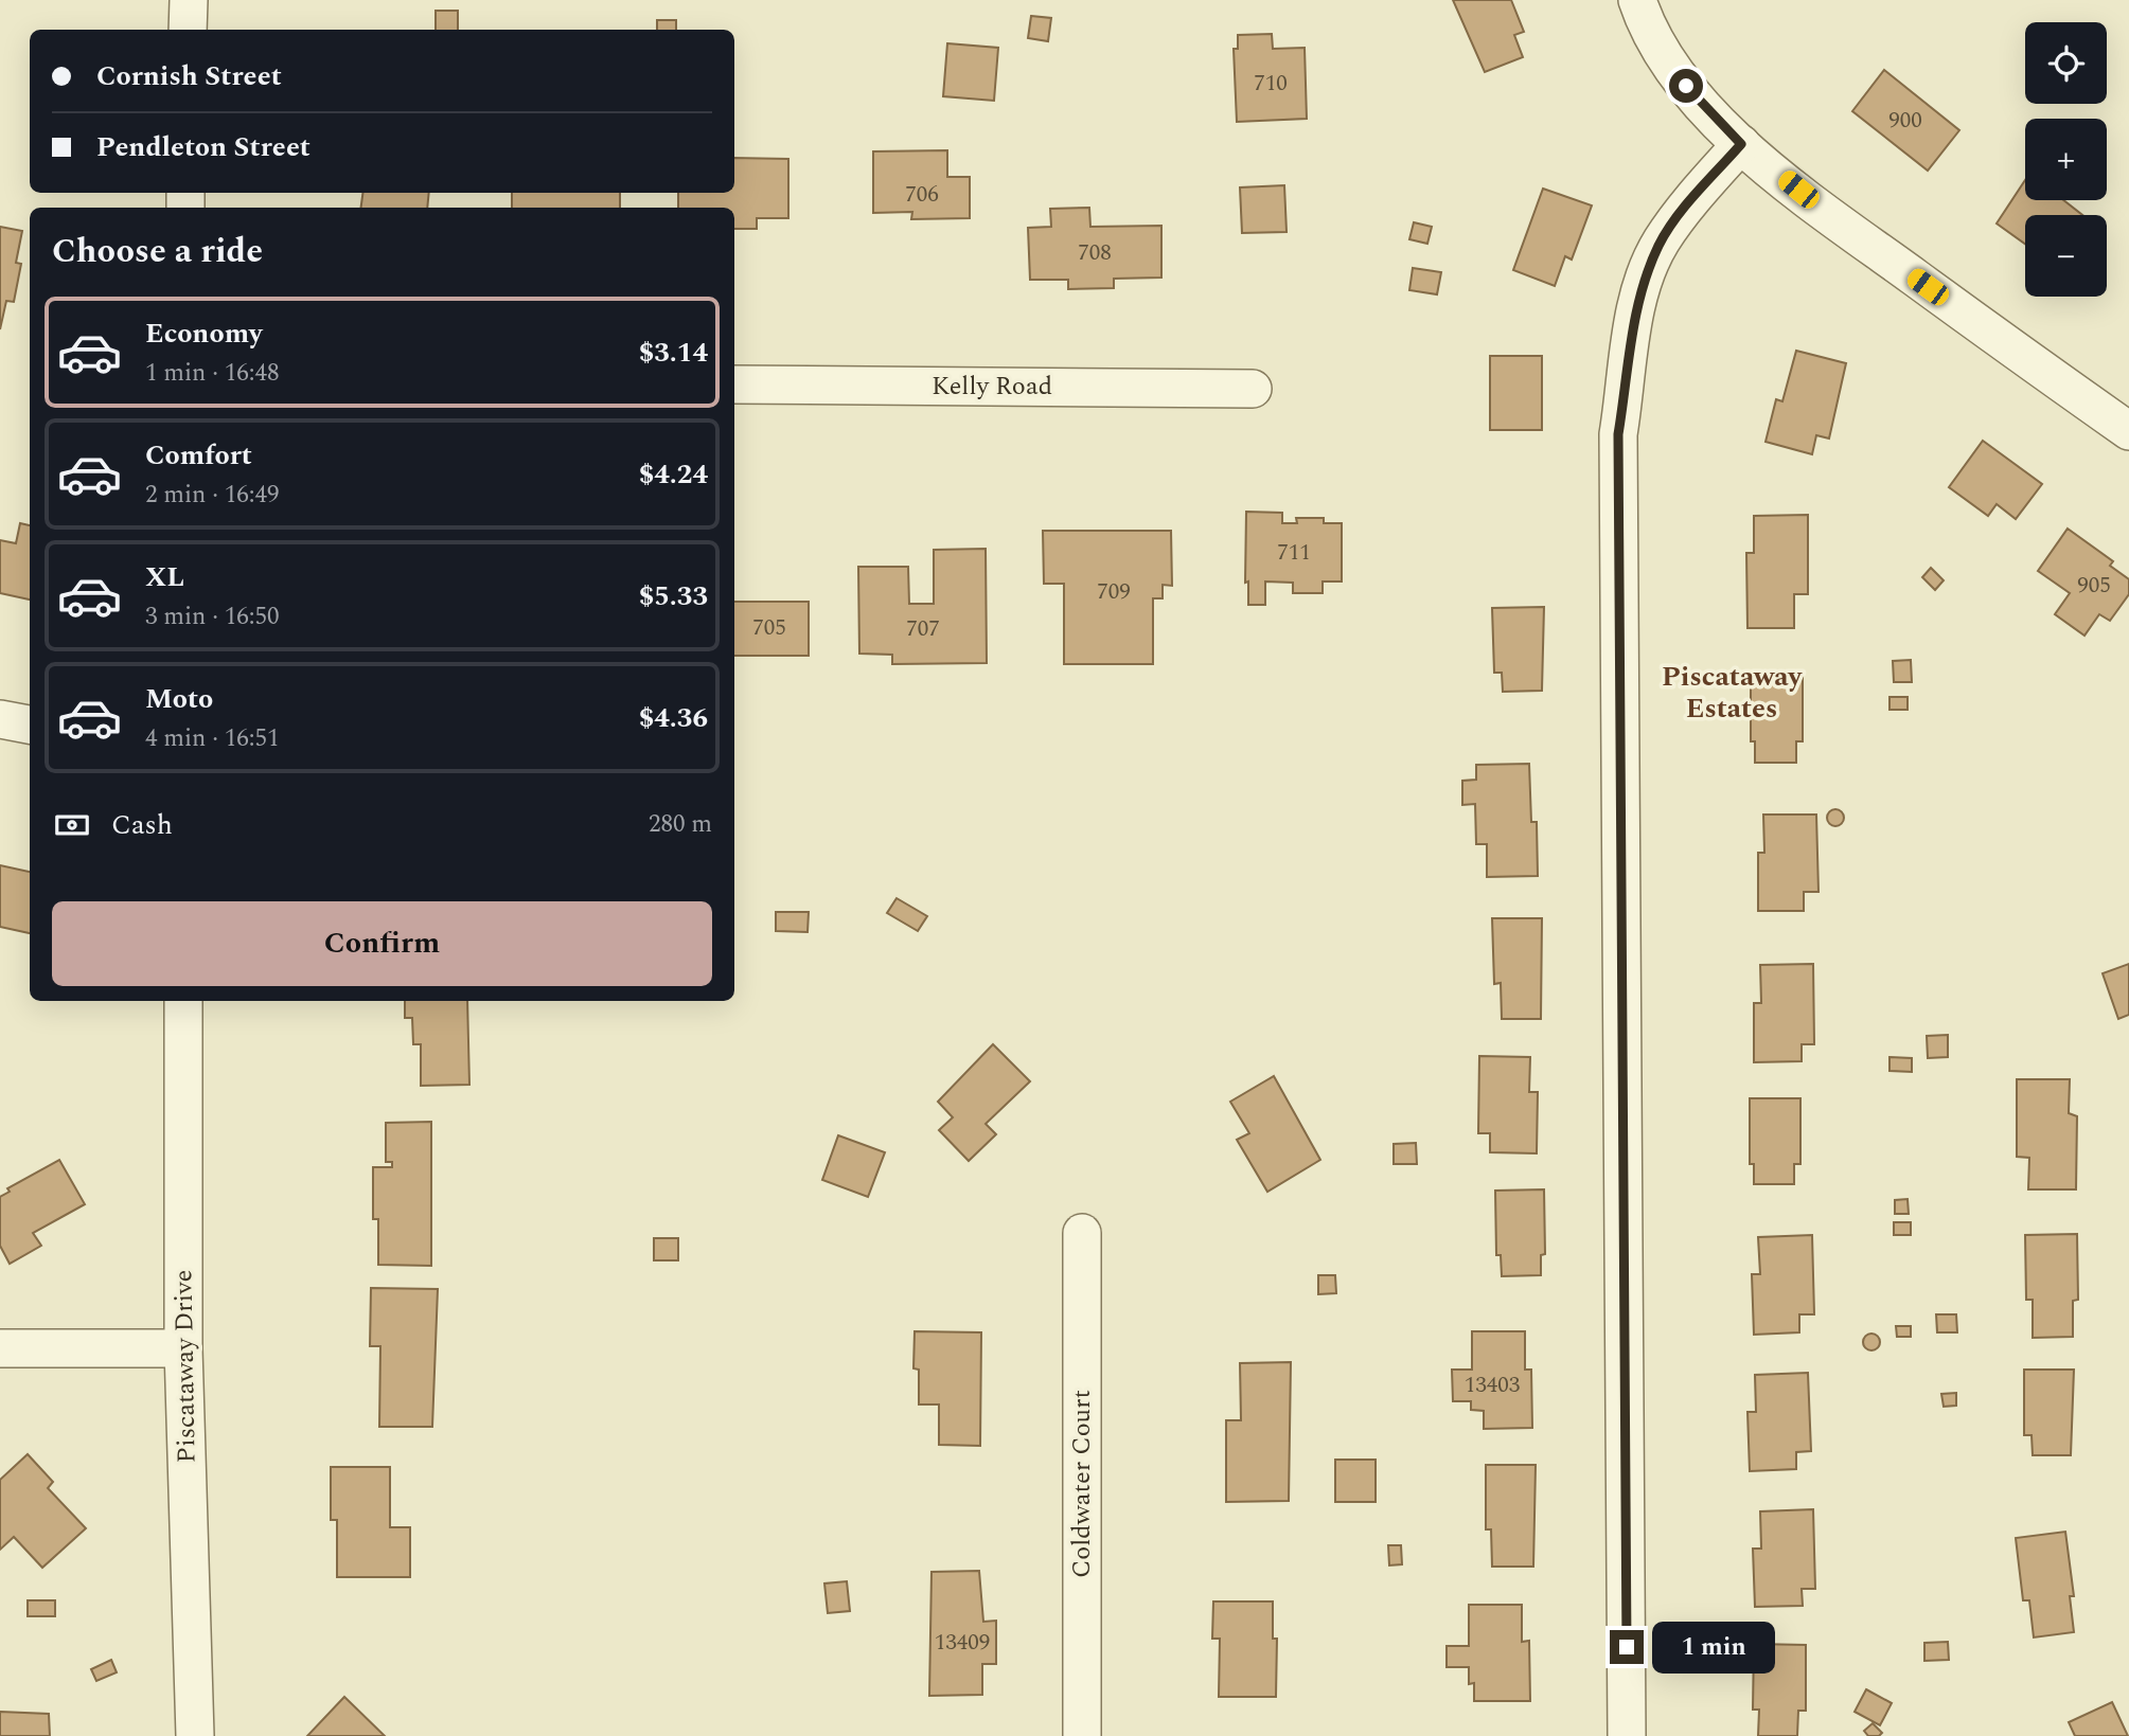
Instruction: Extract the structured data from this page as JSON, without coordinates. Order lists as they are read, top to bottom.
{
  "streets": {
    "street": ["Kelly Road", "Piscataway Drive", "Coldwater Court"]
  },
  "districts": ["Piscataway Estates"],
  "house_numbers": [
    "710",
    "900",
    "706",
    "708",
    "711",
    "905",
    "709",
    "705",
    "707",
    "13403",
    "13409"
  ],
  "page": {
    "map_buttons": ["+", "−"],
    "banner": ["Cornish Street", "Pendleton Street"],
    "heading": "Choose a ride",
    "list": [
      {
        "name": "Economy",
        "note": "1 min · 16:48",
        "value": "$3.14"
      },
      {
        "name": "Comfort",
        "note": "2 min · 16:49",
        "value": "$4.24"
      },
      {
        "name": "XL",
        "note": "3 min · 16:50",
        "value": "$5.33"
      },
      {
        "name": "Moto",
        "note": "4 min · 16:51",
        "value": "$4.36"
      }
    ],
    "pay": ["Cash", "280 m"],
    "buttons": "Confirm",
    "bubble": "1 min"
  }
}
